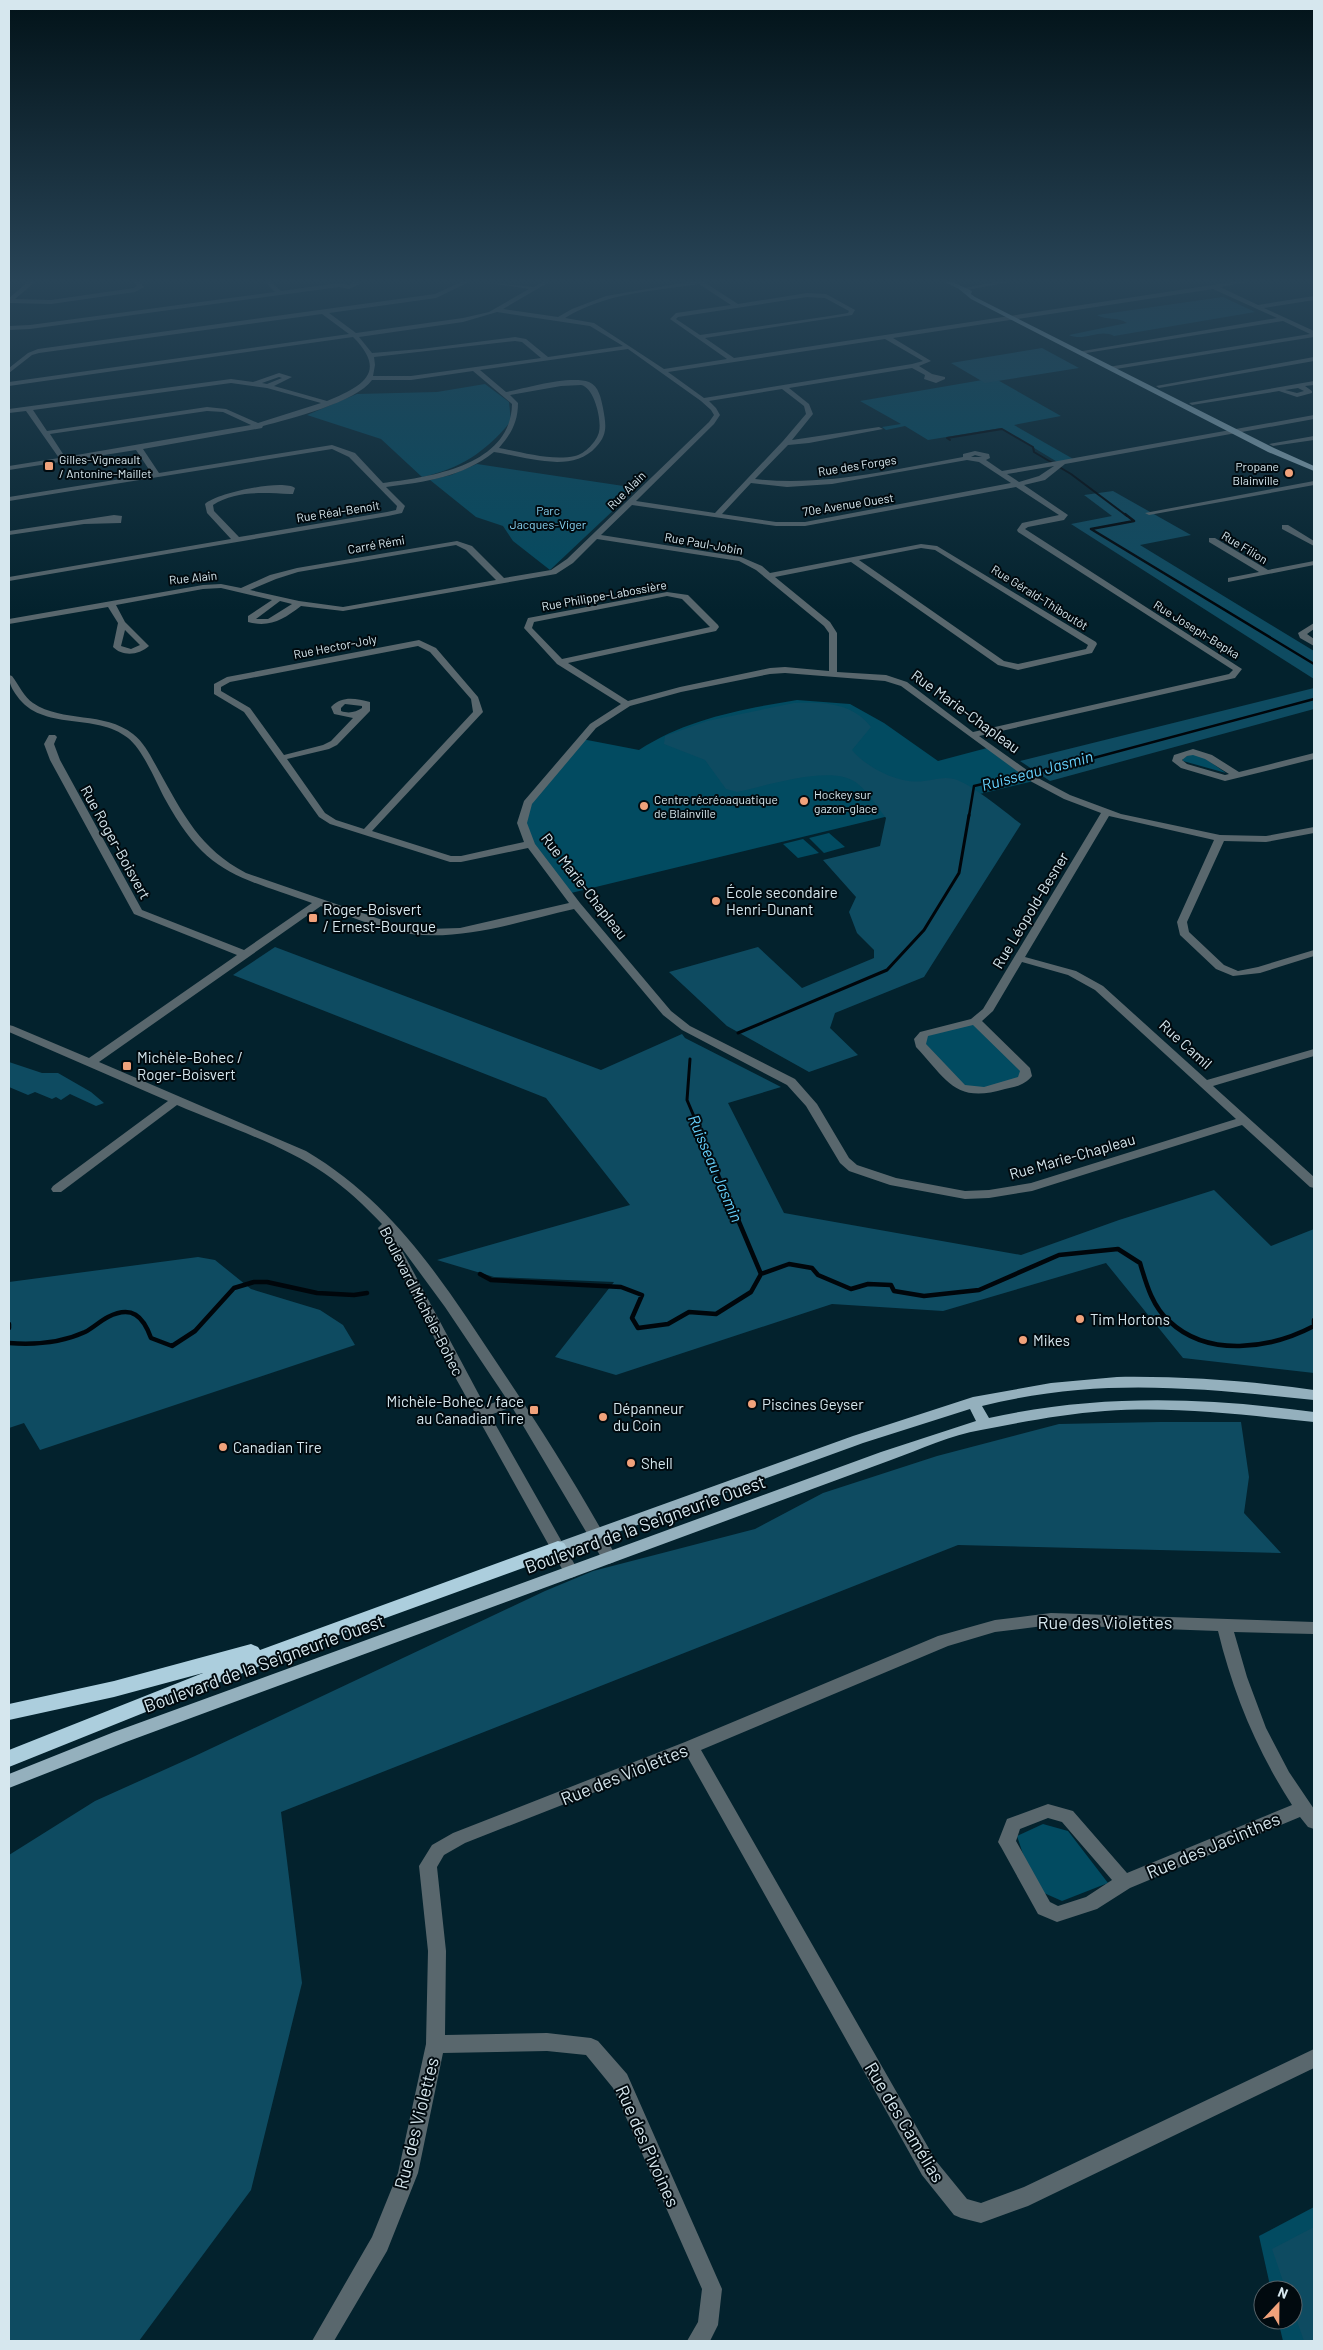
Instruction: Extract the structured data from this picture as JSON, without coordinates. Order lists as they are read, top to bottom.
{
  "streets": {
    "main road": ["Boulevard de la Seigneurie Ouest"],
    "street": [
      "Rue des Forges",
      "Rue Alain",
      "70e Avenue Ouest",
      "Rue Réal-Benoit",
      "Rue Paul-Jobin",
      "Carré Rémi",
      "Rue Filion",
      "Rue Philippe-Labossière",
      "Rue Gérald-Thiboutôt",
      "Rue Joseph-Bepka",
      "Rue Hector-Joly",
      "Rue Marie-Chapleau",
      "Rue Roger-Boisvert",
      "Rue Léopold-Besner",
      "Rue Camil",
      "Boulevard Michèle-Bohec",
      "Rue des Violettes",
      "Rue des Jacinthes",
      "Rue des Camélias",
      "Rue des Pivoines"
    ]
  },
  "crossings": [
    ["Rue des Forges", "70e Avenue Ouest"],
    ["Rue Alain", "70e Avenue Ouest"],
    ["Rue Alain", "Rue Paul-Jobin"],
    ["Rue Alain", "Carré Rémi"],
    ["70e Avenue Ouest", "Rue Joseph-Bepka"],
    ["Rue Paul-Jobin", "Rue Gérald-Thiboutôt"],
    ["Rue Paul-Jobin", "Rue Marie-Chapleau"],
    ["Rue Philippe-Labossière", "Rue Marie-Chapleau"],
    ["Rue Joseph-Bepka", "Rue Marie-Chapleau"],
    ["Rue Hector-Joly", "Rue Marie-Chapleau"],
    ["Rue Marie-Chapleau", "Rue Léopold-Besner"],
    ["Rue Marie-Chapleau", "Rue Camil"],
    ["Rue Léopold-Besner", "Rue Camil"],
    ["Boulevard Michèle-Bohec", "Boulevard de la Seigneurie Ouest"],
    ["Rue des Violettes", "Rue des Camélias"],
    ["Rue des Violettes", "Rue des Pivoines"]
  ],
  "water": ["Ruisseau Jasmin"],
  "parks": ["Parc Jacques-Viger"],
  "places": {
    "transit": [
      "Gilles-Vigneault / Antonine-Maillet",
      "Roger-Boisvert / Ernest-Bourque",
      "Michèle-Bohec / Roger-Boisvert",
      "Michèle-Bohec / face au Canadian Tire"
    ],
    "other": [
      "Propane Blainville",
      "Hockey sur gazon-glace",
      "Centre récréoaquatique de Blainville",
      "École secondaire Henri-Dunant",
      "Tim Hortons",
      "Mikes",
      "Piscines Geyser",
      "Dépanneur du Coin",
      "Canadian Tire",
      "Shell"
    ]
  },
  "north": "top"
}
